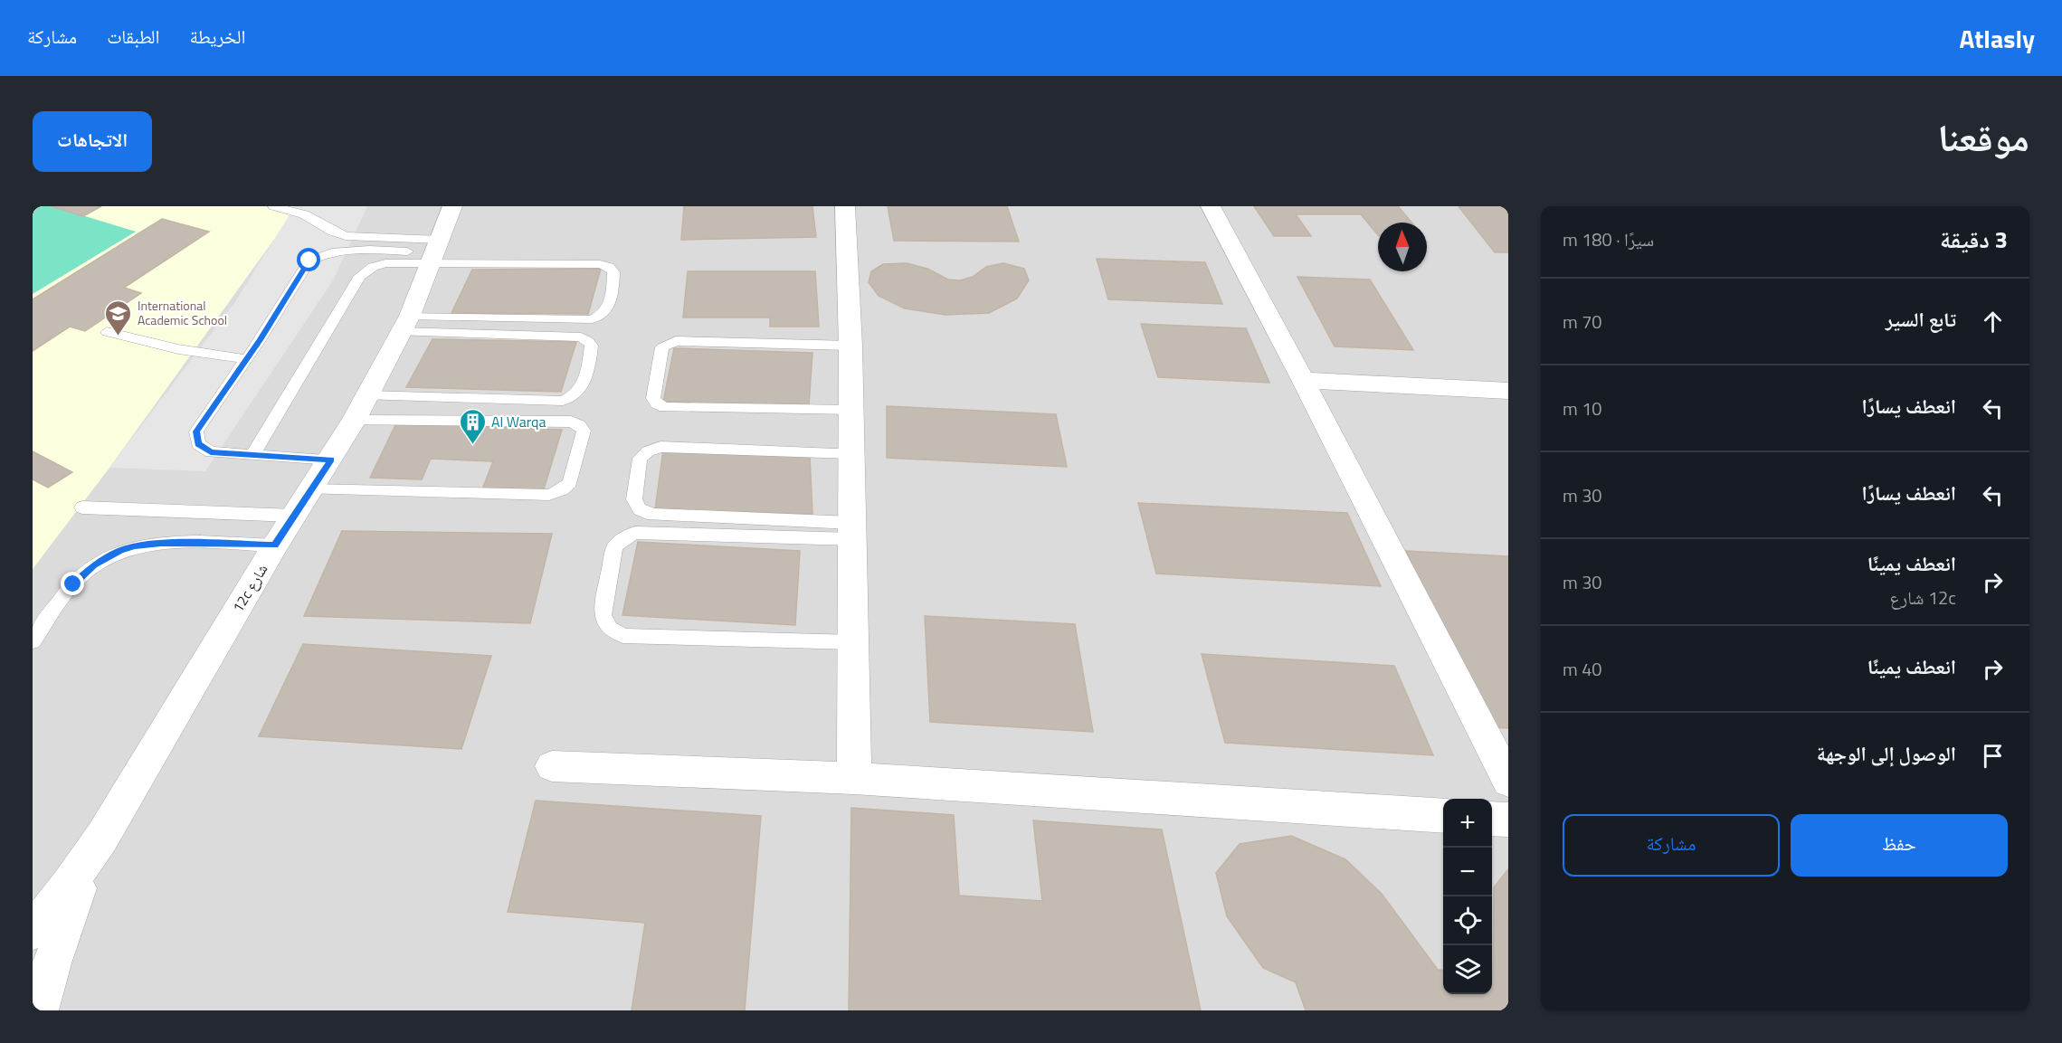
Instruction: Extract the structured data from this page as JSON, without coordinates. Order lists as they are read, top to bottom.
{
  "streets": {
    "street": ["12c شارع"]
  },
  "places": {
    "school or university": ["International Academic School"],
    "building": ["Al Warqa"]
  },
  "north": "top",
  "page": {
    "header": "Atlasly",
    "nav": ["الخريطة", "الطبقات", "مشاركة"],
    "title": "موقعنا",
    "buttons": [
      "الاتجاهات",
      ["حفظ", "مشاركة"]
    ],
    "heading": ["3 دقيقة", "سيرًا · 180 m"],
    "list": [
      ["تابع السير", "70 m"],
      ["انعطف يسارًا", "10 m"],
      ["انعطف يسارًا", "30 m"],
      ["انعطف يمينًا", "12c شارع", "30 m"],
      ["انعطف يمينًا", "40 m"],
      "الوصول إلى الوجهة"
    ],
    "map_buttons": ["+", "−"]
  }
}
